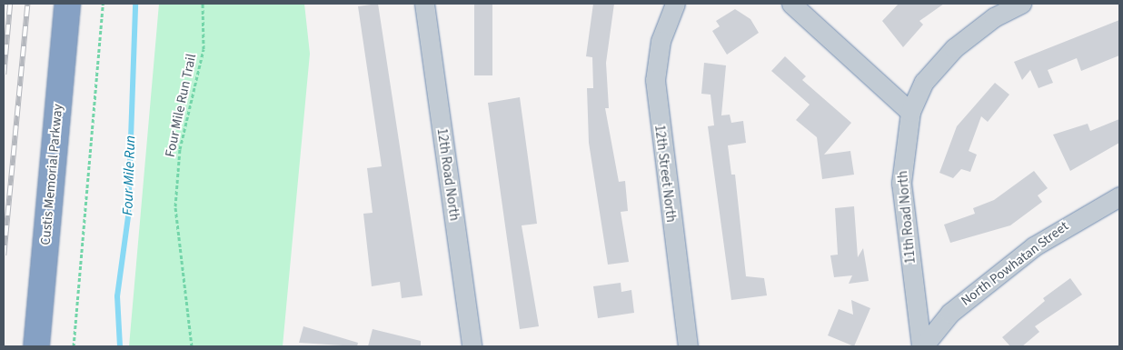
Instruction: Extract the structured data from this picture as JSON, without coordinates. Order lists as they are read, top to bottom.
{
  "streets": {
    "highway": ["Custis Memorial Parkway"],
    "street": [
      "12th Street North",
      "12th Road North",
      "11th Road North",
      "North Powhatan Street"
    ],
    "path": ["Four Mile Run Trail"]
  },
  "crossings": [
    ["11th Road North", "North Powhatan Street"]
  ],
  "water": ["Four Mile Run"]
}
